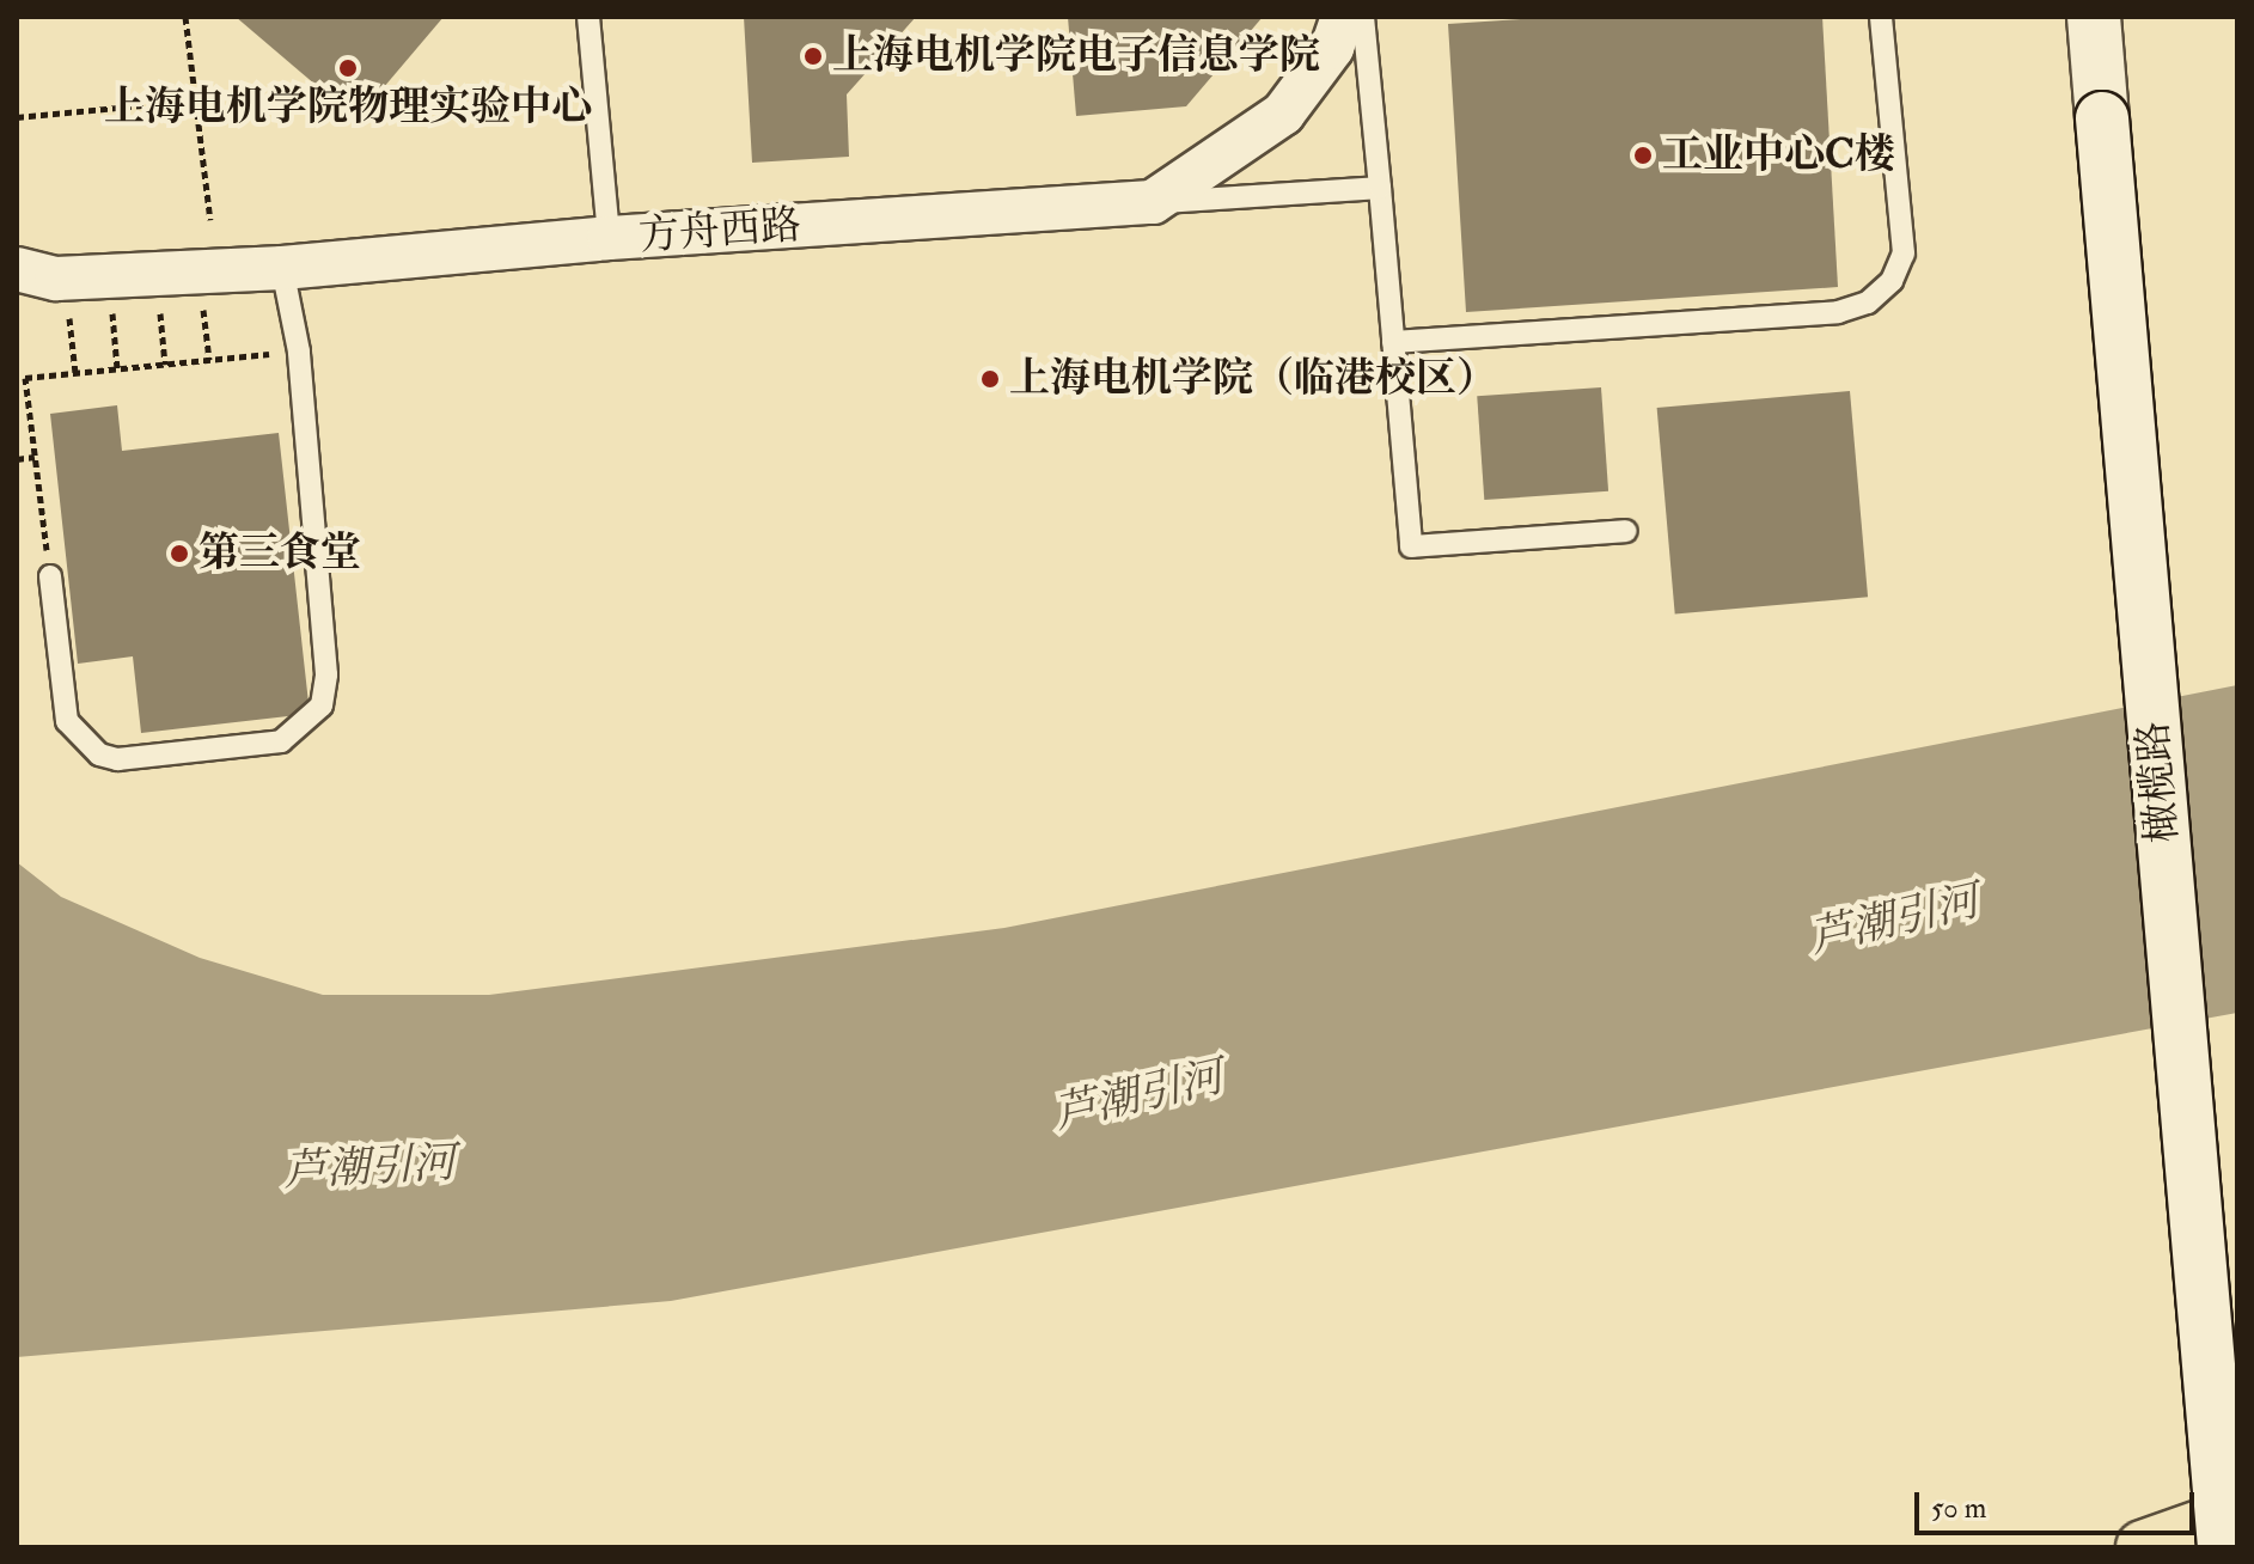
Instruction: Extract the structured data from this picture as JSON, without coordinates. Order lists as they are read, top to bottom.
{
  "streets": {
    "main road": ["橄榄路"],
    "street": ["方舟西路"]
  },
  "water": ["芦潮引河"],
  "places": [
    "上海电机学院电子信息学院",
    "上海电机学院物理实验中心",
    "工业中心C楼",
    "上海电机学院（临港校区）",
    "第三食堂"
  ],
  "scale_bar": "50 m"
}
